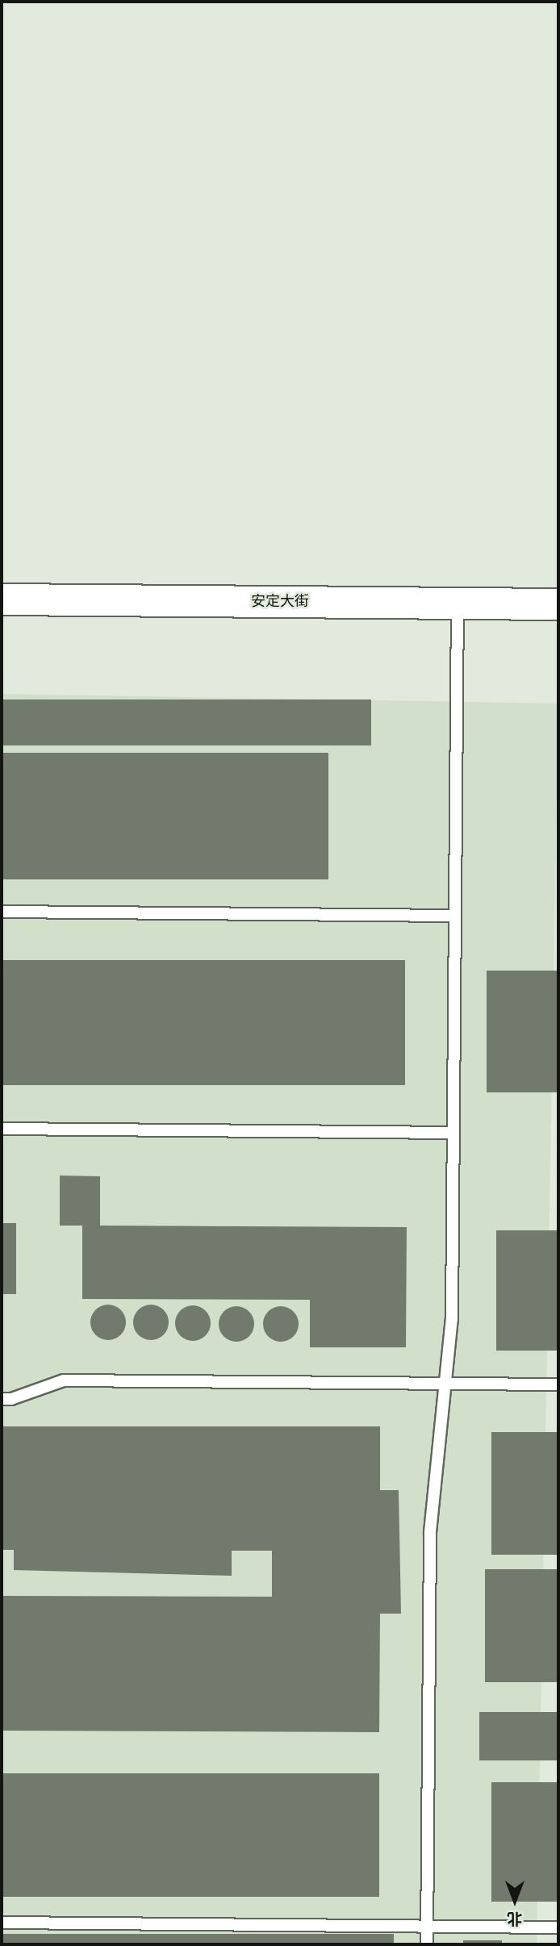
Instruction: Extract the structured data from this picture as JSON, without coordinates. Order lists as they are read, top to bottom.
{
  "streets": {
    "street": ["安定大街"]
  },
  "north": "bottom"
}
